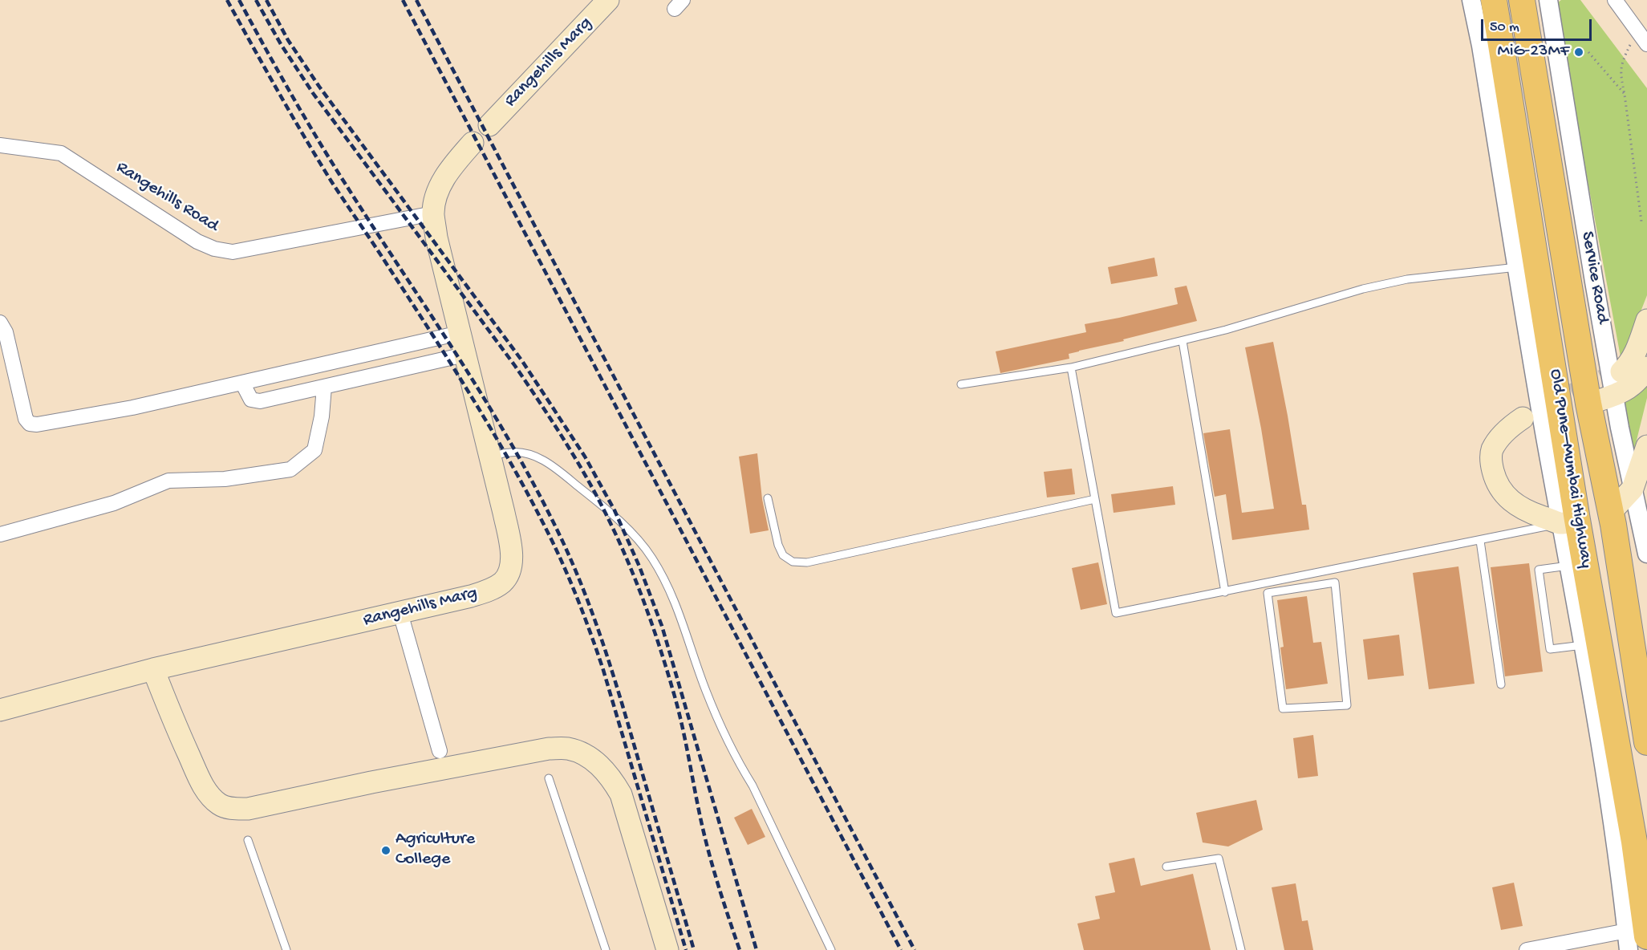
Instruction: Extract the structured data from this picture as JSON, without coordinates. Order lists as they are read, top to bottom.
{
  "streets": {
    "highway": ["Old Pune–Mumbai Highway"],
    "main road": ["Rangehills Marg"],
    "street": ["Rangehills Road", "Service Road"]
  },
  "crossings": [
    ["Rangehills Marg", "Rangehills Road"]
  ],
  "places": ["MiG-23MF", "Agriculture College"],
  "scale_bar": "50 m"
}
